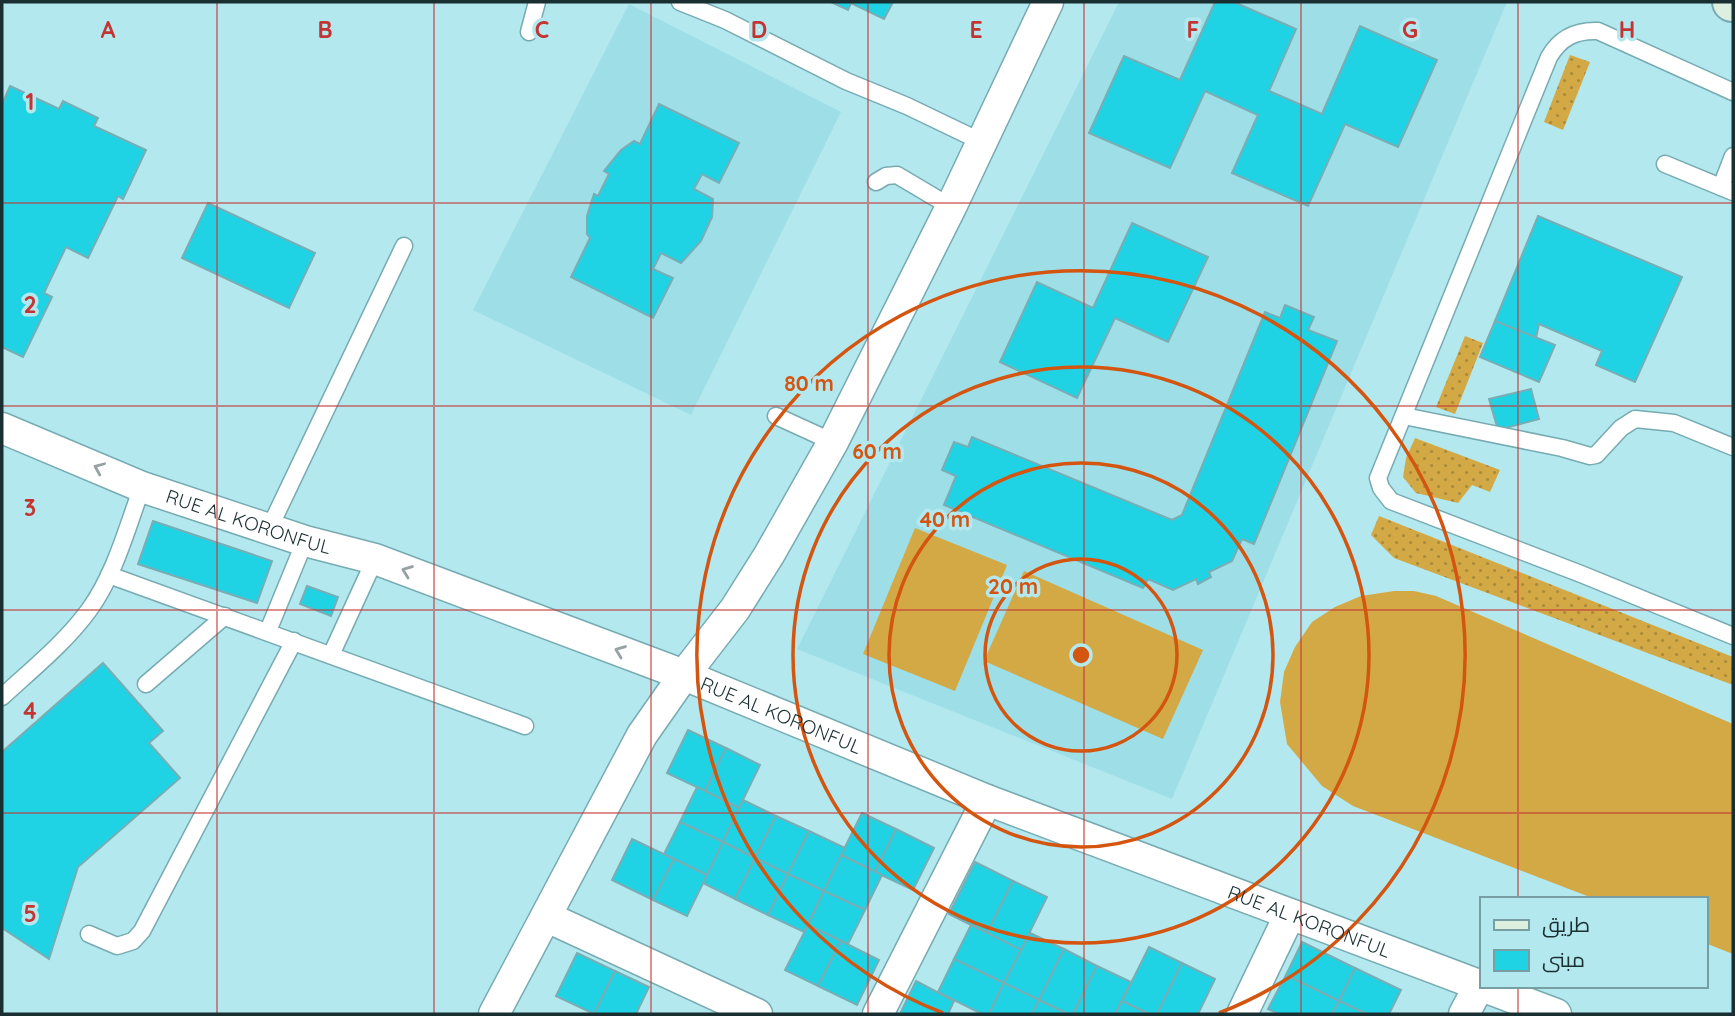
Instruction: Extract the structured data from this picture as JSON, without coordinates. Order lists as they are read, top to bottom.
{
  "streets": {
    "street": ["RUE AL KORONFUL"]
  },
  "legend": ["طريق", "مبنى"],
  "grid": {
    "columns": [
      "A",
      "B",
      "C",
      "D",
      "E",
      "F",
      "G",
      "H"
    ],
    "rows": [
      "1",
      "2",
      "3",
      "4",
      "5"
    ]
  },
  "rings": [
    "80 m",
    "60 m",
    "40 m",
    "20 m"
  ]
}
